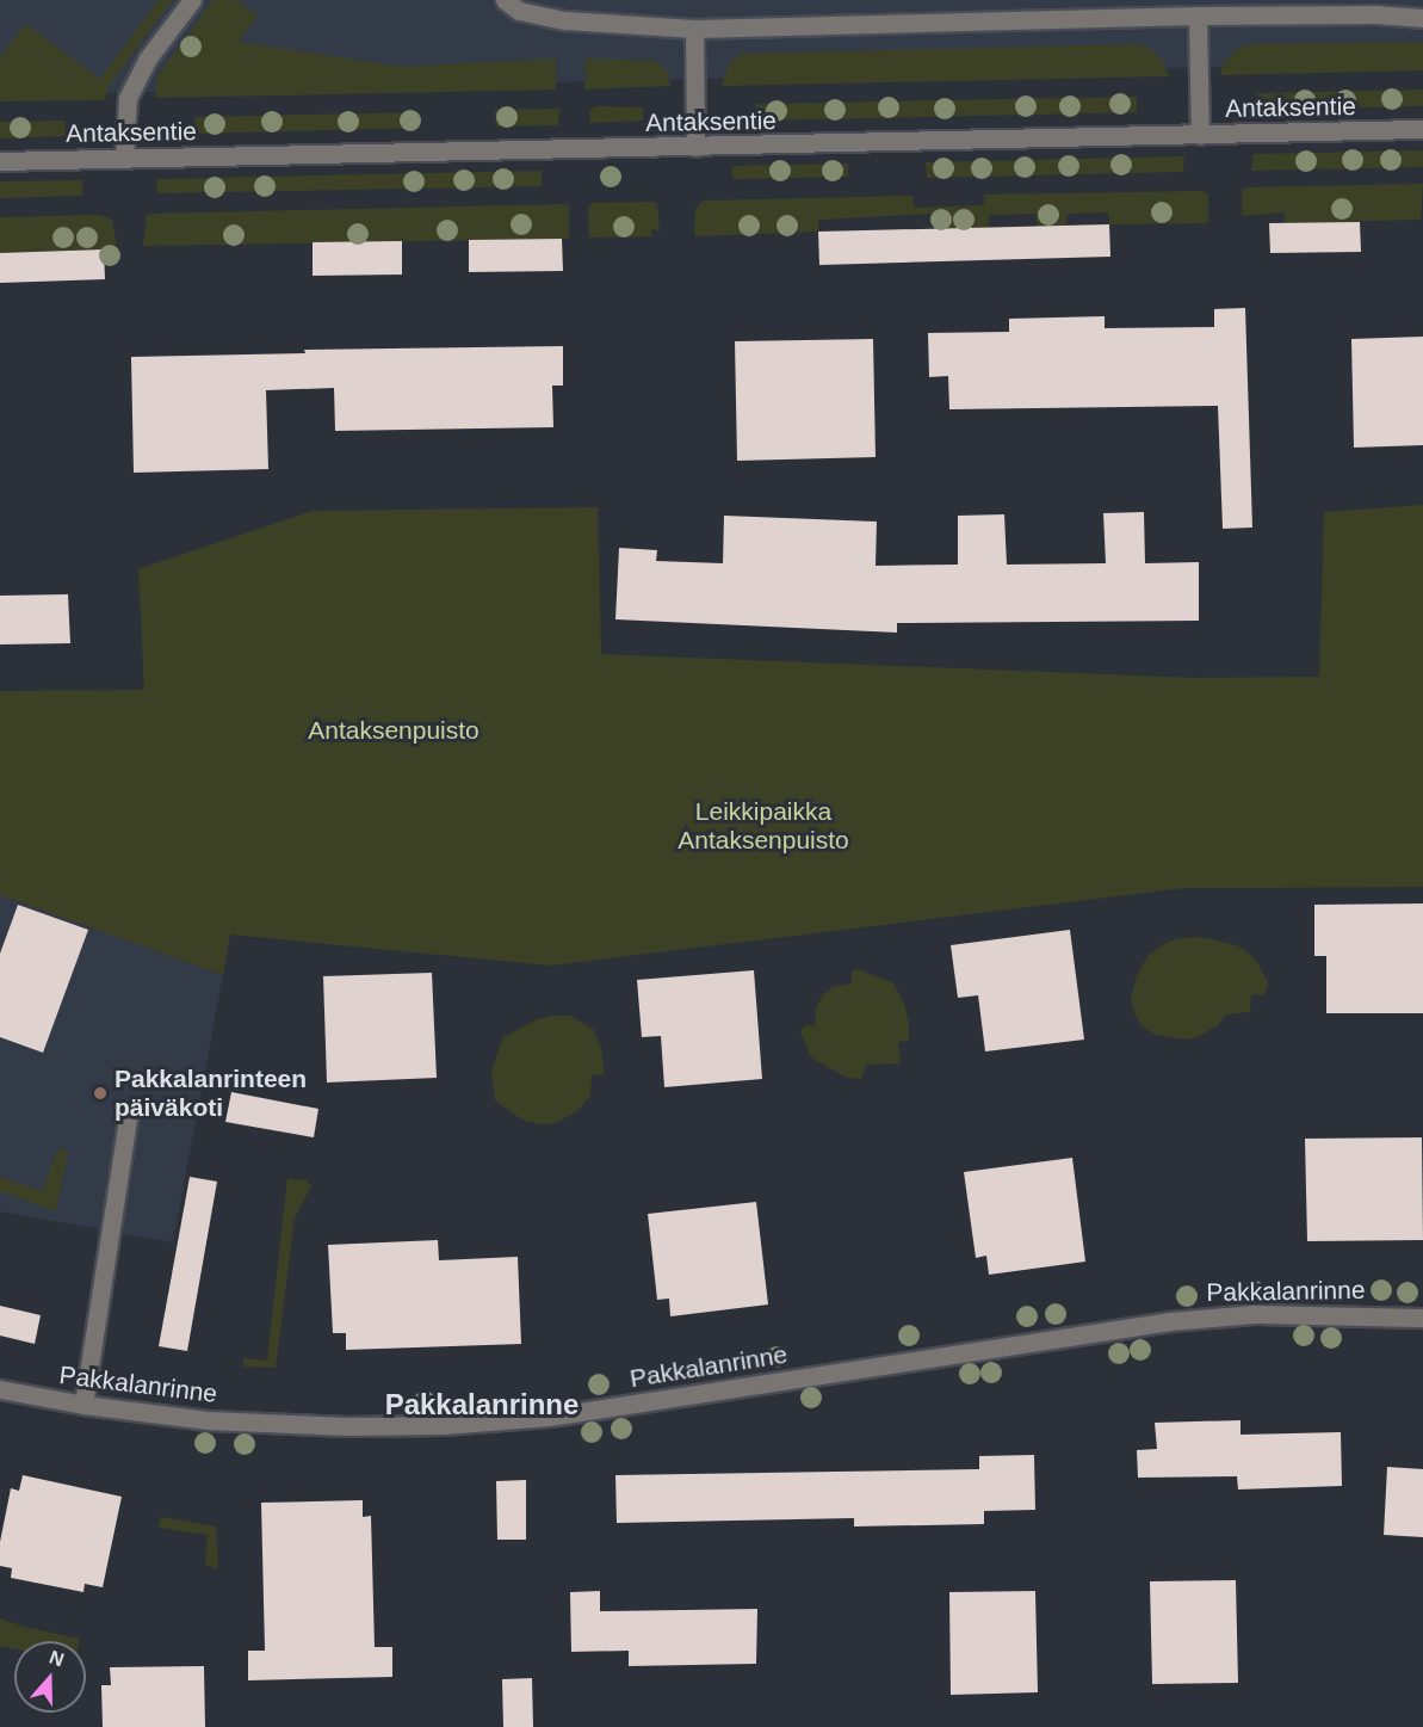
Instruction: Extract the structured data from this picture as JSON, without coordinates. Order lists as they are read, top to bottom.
{
  "streets": {
    "street": ["Antaksentie", "Pakkalanrinne"]
  },
  "districts": ["Pakkalanrinne"],
  "parks": ["Antaksenpuisto", "Leikkipaikka Antaksenpuisto"],
  "places": ["Pakkalanrinteen päiväkoti"],
  "north": "top"
}
